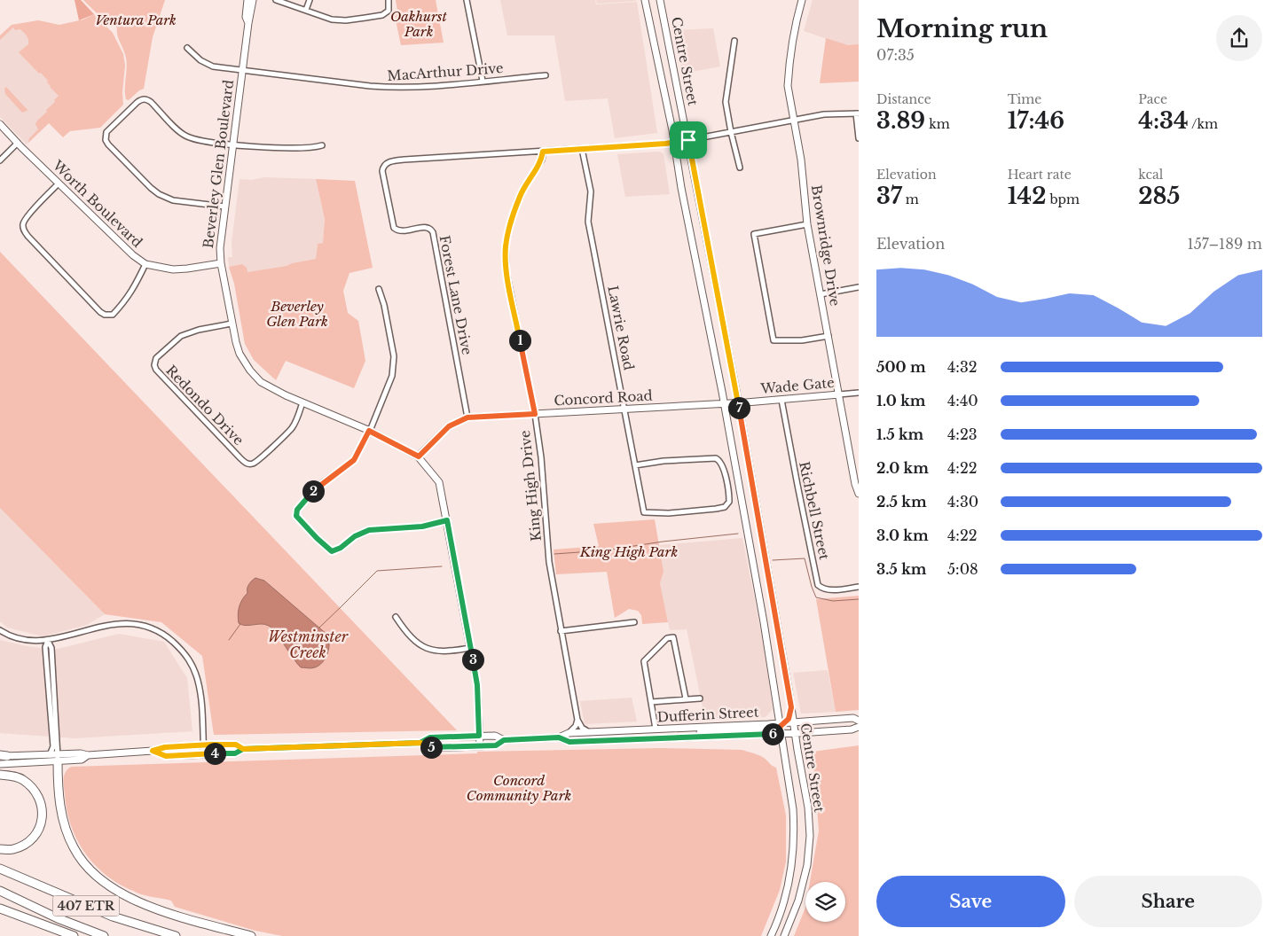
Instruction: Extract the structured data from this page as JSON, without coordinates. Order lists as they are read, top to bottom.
{
  "streets": {
    "highway": ["407 ETR"],
    "main road": [
      "Centre Street",
      "Beverley Glen Boulevard",
      "Worth Boulevard",
      "Brownridge Drive",
      "Wade Gate",
      "Concord Road",
      "Dufferin Street"
    ],
    "street": [
      "MacArthur Drive",
      "Forest Lane Drive",
      "Lawrie Road",
      "Redondo Drive",
      "King High Drive",
      "Richbell Street"
    ]
  },
  "crossings": [
    ["Centre Street", "Wade Gate"],
    ["Centre Street", "Concord Road"],
    ["Centre Street", "Dufferin Street"],
    ["MacArthur Drive", "Beverley Glen Boulevard"],
    ["Beverley Glen Boulevard", "Worth Boulevard"],
    ["Beverley Glen Boulevard", "Concord Road"],
    ["Beverley Glen Boulevard", "Redondo Drive"],
    ["Beverley Glen Boulevard", "Dufferin Street"],
    ["Brownridge Drive", "Wade Gate"],
    ["Forest Lane Drive", "Concord Road"],
    ["Forest Lane Drive", "King High Drive"],
    ["Lawrie Road", "Concord Road"],
    ["Wade Gate", "Concord Road"],
    ["Wade Gate", "Richbell Street"],
    ["Concord Road", "King High Drive"]
  ],
  "water": ["Westminster Creek"],
  "parks": [
    "Oakhurst Park",
    "Ventura Park",
    "Beverley Glen Park",
    "King High Park",
    "Concord Community Park"
  ],
  "page": {
    "heading": ["Morning run", "07:35"],
    "stats": [
      ["Distance", "3.89 km"],
      ["Time", "17:46"],
      ["Pace", "4:34 /km"],
      ["Elevation", "37 m"],
      ["Heart rate", "142 bpm"],
      ["kcal", "285"]
    ],
    "chart": ["Elevation", "157–189 m"],
    "pins": [
      "1",
      "7",
      "2",
      "3",
      "6",
      "5",
      "4"
    ],
    "list": [
      {
        "name": "500 m",
        "note": "4:32"
      },
      {
        "name": "1.0 km",
        "note": "4:40"
      },
      {
        "name": "1.5 km",
        "note": "4:23"
      },
      {
        "name": "2.0 km",
        "note": "4:22"
      },
      {
        "name": "2.5 km",
        "note": "4:30"
      },
      {
        "name": "3.0 km",
        "note": "4:22"
      },
      {
        "name": "3.5 km",
        "note": "5:08"
      }
    ],
    "buttons": ["Save", "Share"]
  }
}
